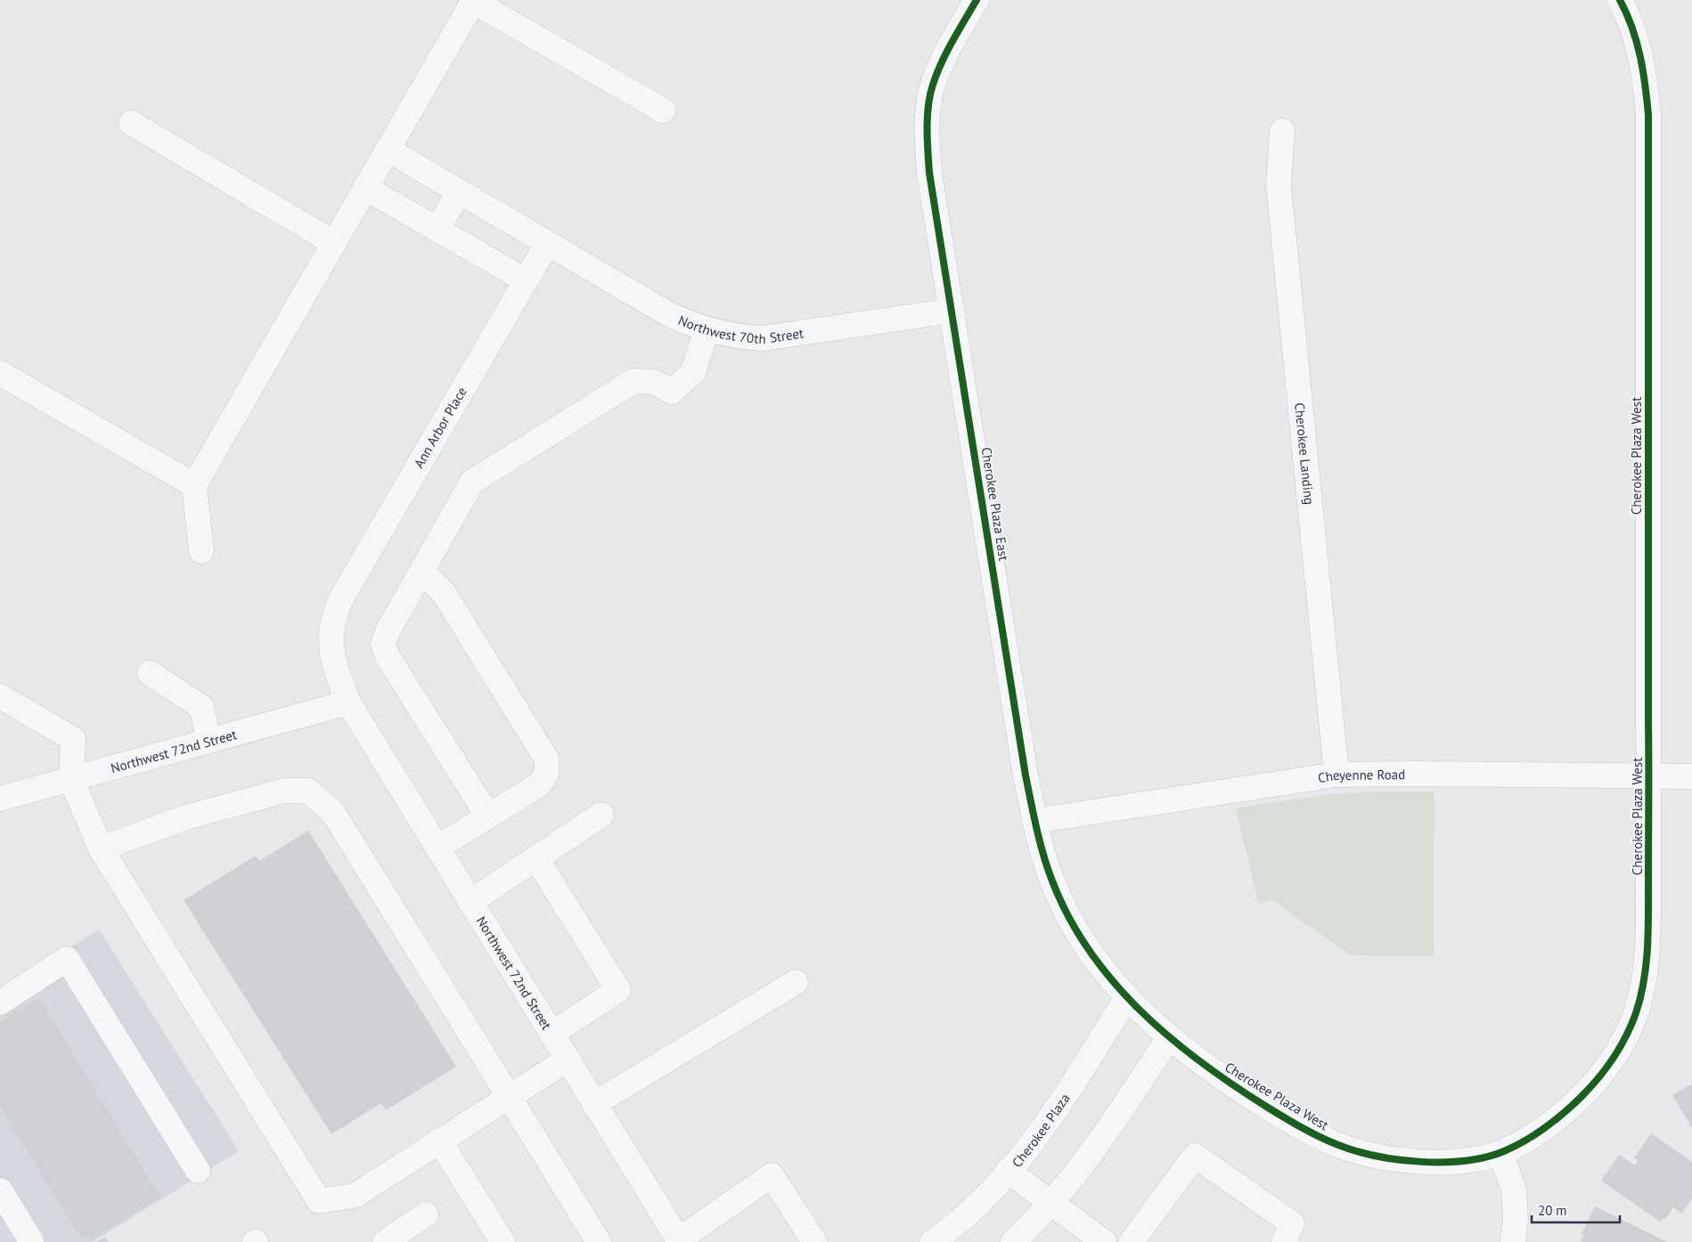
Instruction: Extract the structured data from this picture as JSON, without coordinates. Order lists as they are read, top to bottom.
{
  "streets": {
    "street": [
      "Northwest 70th Street",
      "Ann Arbor Place",
      "Cherokee Landing",
      "Cherokee Plaza West",
      "Cherokee Plaza East",
      "Northwest 72nd Street",
      "Cheyenne Road",
      "Cherokee Plaza"
    ]
  },
  "crossings": [
    ["Northwest 70th Street", "Ann Arbor Place"],
    ["Northwest 70th Street", "Cherokee Plaza East"],
    ["Ann Arbor Place", "Northwest 72nd Street"],
    ["Cherokee Landing", "Cheyenne Road"],
    ["Cherokee Plaza West", "Cherokee Plaza East"],
    ["Cherokee Plaza West", "Cheyenne Road"],
    ["Cherokee Plaza West", "Cherokee Plaza"],
    ["Cherokee Plaza East", "Cheyenne Road"],
    ["Cherokee Plaza East", "Cherokee Plaza"]
  ],
  "scale_bar": "20 m"
}
